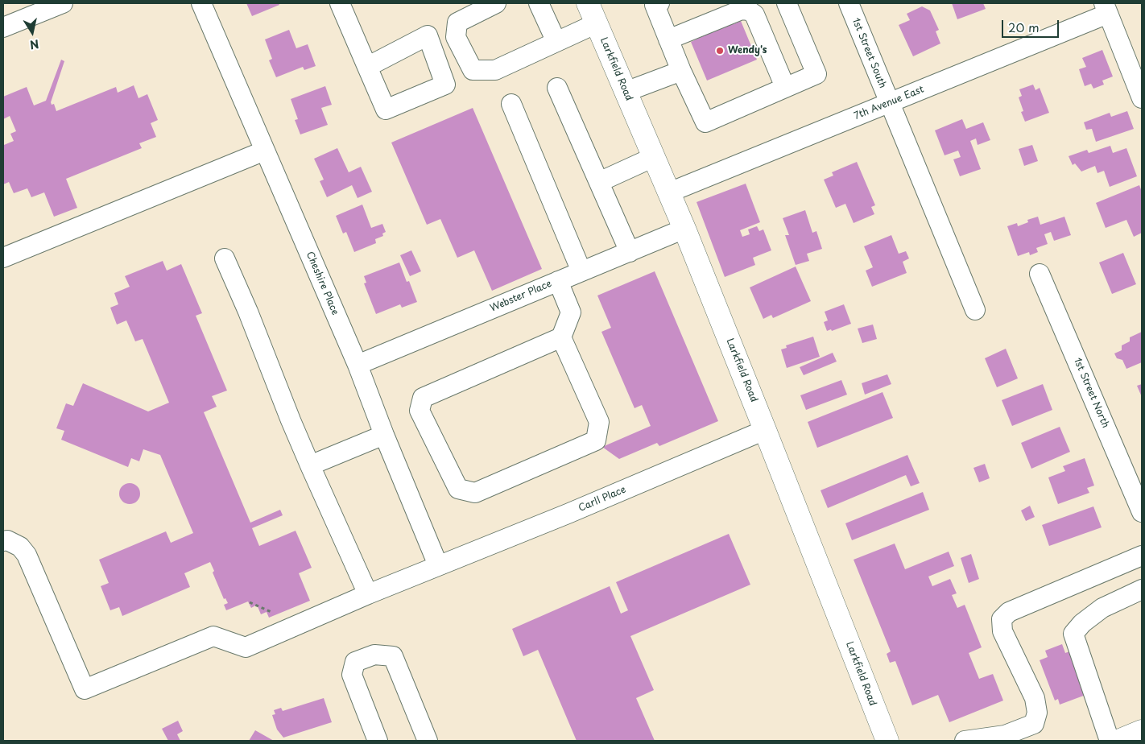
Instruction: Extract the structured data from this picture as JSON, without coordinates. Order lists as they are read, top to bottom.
{
  "streets": {
    "main road": ["Larkfield Road"],
    "street": [
      "1st Street South",
      "7th Avenue East",
      "Cheshire Place",
      "Webster Place",
      "1st Street North",
      "Carll Place"
    ]
  },
  "crossings": [
    ["1st Street South", "7th Avenue East"],
    ["Larkfield Road", "7th Avenue East"],
    ["Larkfield Road", "Webster Place"],
    ["Larkfield Road", "Carll Place"],
    ["Cheshire Place", "Webster Place"],
    ["Cheshire Place", "Carll Place"]
  ],
  "places": ["Wendy's"],
  "scale_bar": "20 m",
  "north": "bottom"
}
